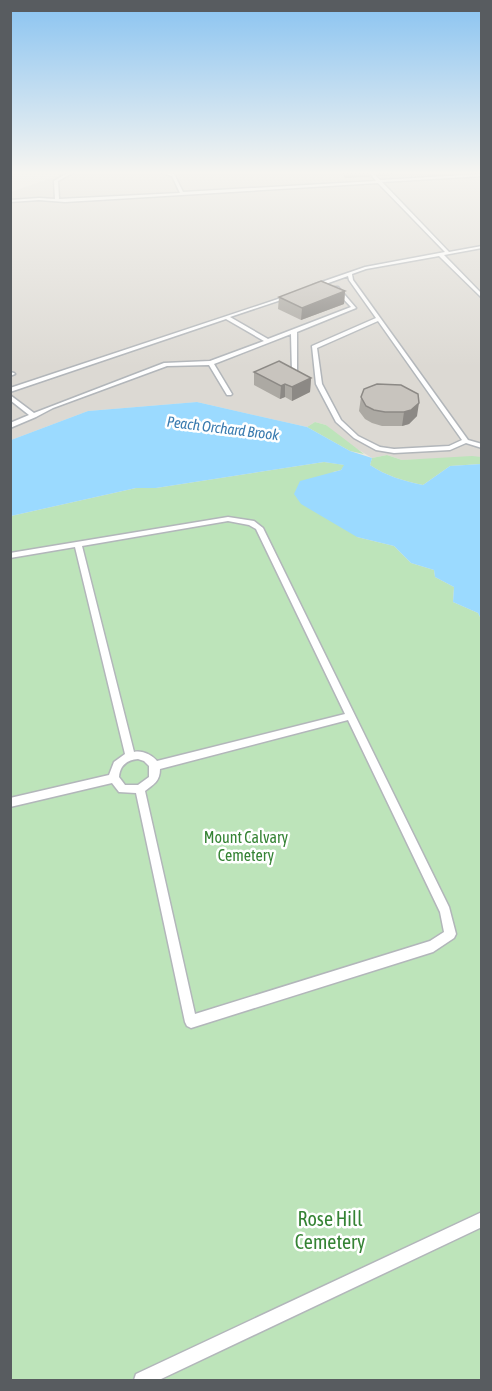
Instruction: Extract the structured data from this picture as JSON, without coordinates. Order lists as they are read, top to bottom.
{
  "water": ["Peach Orchard Brook"],
  "parks": ["Mount Calvary Cemetery", "Rose Hill Cemetery"]
}
